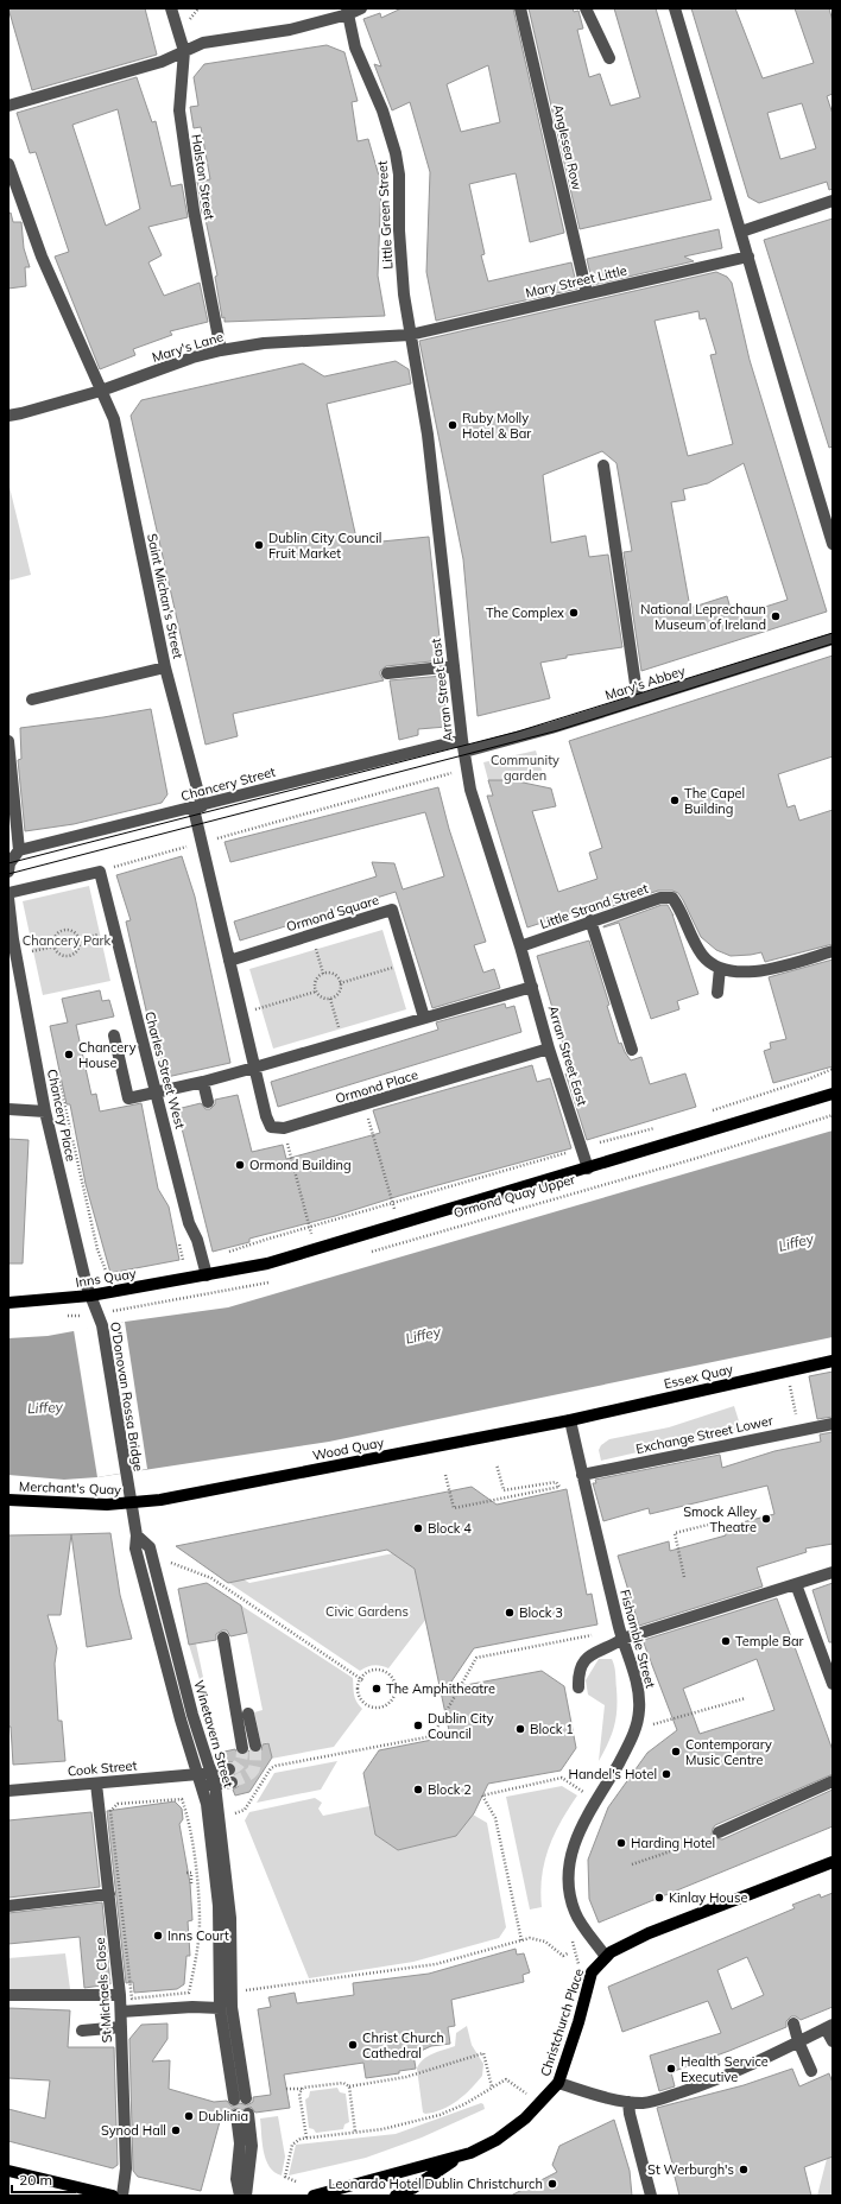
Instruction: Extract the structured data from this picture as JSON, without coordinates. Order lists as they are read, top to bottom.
{
  "streets": {
    "main road": [
      "Ormond Quay Upper",
      "Inns Quay",
      "Essex Quay",
      "Wood Quay",
      "Merchant's Quay",
      "Christchurch Place"
    ],
    "street": [
      "Anglesea Row",
      "Halston Street",
      "Little Green Street",
      "Mary Street Little",
      "Mary's Lane",
      "Saint Michan's Street",
      "Mary's Abbey",
      "Arran Street East",
      "Chancery Street",
      "Little Strand Street",
      "Ormond Square",
      "Charles Street West",
      "Ormond Place",
      "Chancery Place",
      "O'Donovan Rossa Bridge",
      "Exchange Street Lower",
      "Fishamble Street",
      "Winetavern Street",
      "Cook Street",
      "St Michaels Close"
    ]
  },
  "crossings": [
    ["Anglesea Row", "Mary Street Little"],
    ["Halston Street", "Mary's Lane"],
    ["Little Green Street", "Mary Street Little"],
    ["Little Green Street", "Mary's Lane"],
    ["Little Green Street", "Arran Street East"],
    ["Mary Street Little", "Mary's Lane"],
    ["Mary Street Little", "Arran Street East"],
    ["Mary's Lane", "Saint Michan's Street"],
    ["Mary's Lane", "Arran Street East"],
    ["Saint Michan's Street", "Chancery Street"],
    ["Mary's Abbey", "Arran Street East"],
    ["Mary's Abbey", "Chancery Street"],
    ["Arran Street East", "Chancery Street"],
    ["Arran Street East", "Little Strand Street"],
    ["Arran Street East", "Ormond Place"],
    ["Arran Street East", "Ormond Quay Upper"],
    ["Charles Street West", "Ormond Quay Upper"],
    ["Charles Street West", "Inns Quay"],
    ["Chancery Place", "Inns Quay"],
    ["Chancery Place", "O'Donovan Rossa Bridge"],
    ["Ormond Quay Upper", "Inns Quay"],
    ["Inns Quay", "O'Donovan Rossa Bridge"],
    ["Essex Quay", "Wood Quay"],
    ["Essex Quay", "Fishamble Street"],
    ["O'Donovan Rossa Bridge", "Wood Quay"],
    ["O'Donovan Rossa Bridge", "Merchant's Quay"],
    ["O'Donovan Rossa Bridge", "Winetavern Street"],
    ["Exchange Street Lower", "Fishamble Street"],
    ["Wood Quay", "Merchant's Quay"],
    ["Wood Quay", "Fishamble Street"],
    ["Wood Quay", "Winetavern Street"],
    ["Merchant's Quay", "Winetavern Street"],
    ["Fishamble Street", "Christchurch Place"],
    ["Winetavern Street", "Cook Street"],
    ["Cook Street", "St Michaels Close"]
  ],
  "water": ["Liffey"],
  "parks": ["Community garden", "Chancery Park", "Civic Gardens"],
  "places": [
    "Ruby Molly Hotel & Bar",
    "Dublin City Council Fruit Market",
    "The Complex",
    "National Leprechaun Museum of Ireland",
    "The Capel Building",
    "Chancery House",
    "Ormond Building",
    "Smock Alley Theatre",
    "Block 4",
    "Block 3",
    "Temple Bar",
    "The Amphitheatre",
    "Dublin City Council",
    "Block 1",
    "Contemporary Music Centre",
    "Handel's Hotel",
    "Block 2",
    "Harding Hotel",
    "Kinlay House",
    "Inns Court",
    "Christ Church Cathedral",
    "Health Service Executive",
    "Dublinia",
    "Synod Hall",
    "St Werburgh's",
    "Leonardo Hotel Dublin Christchurch"
  ],
  "scale_bar": "20 m"
}
